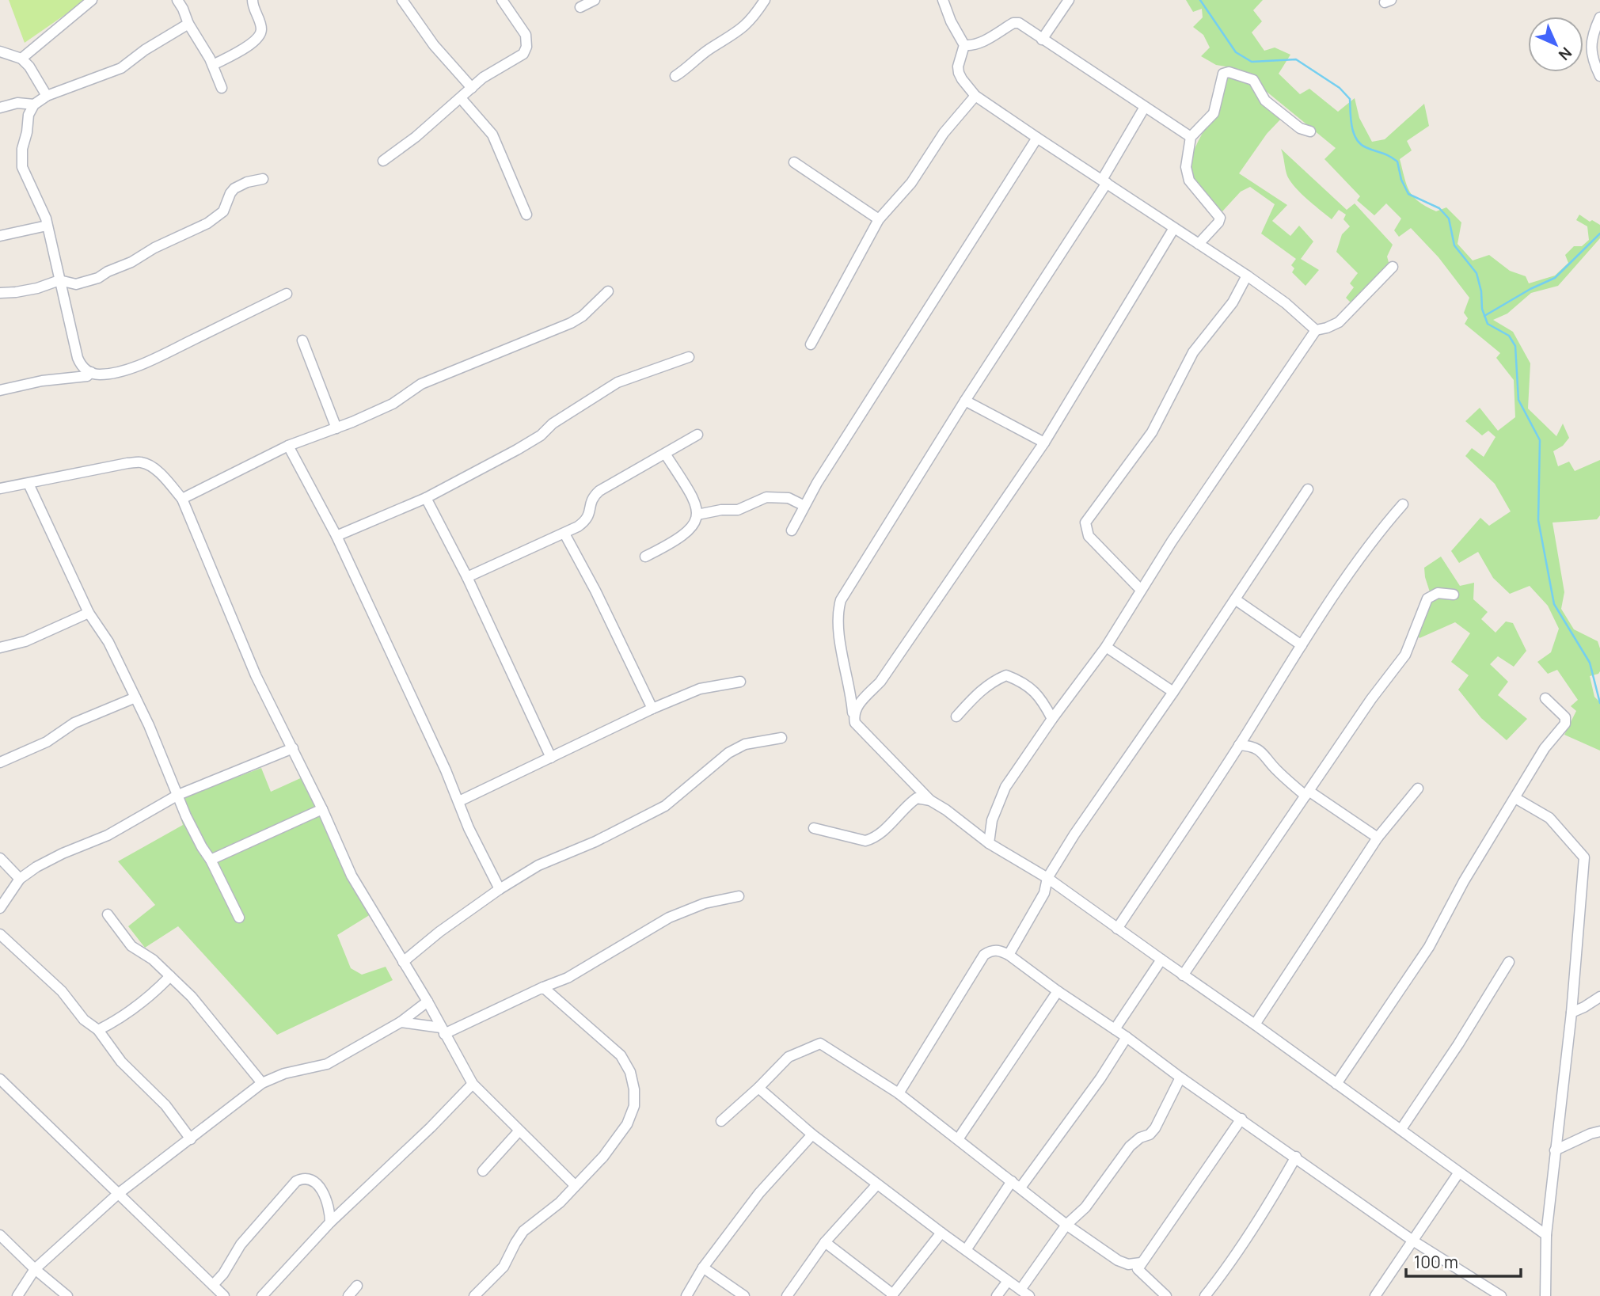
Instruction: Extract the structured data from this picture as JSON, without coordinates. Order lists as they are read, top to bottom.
{
  "scale_bar": "100 m",
  "north": "bottom right"
}
